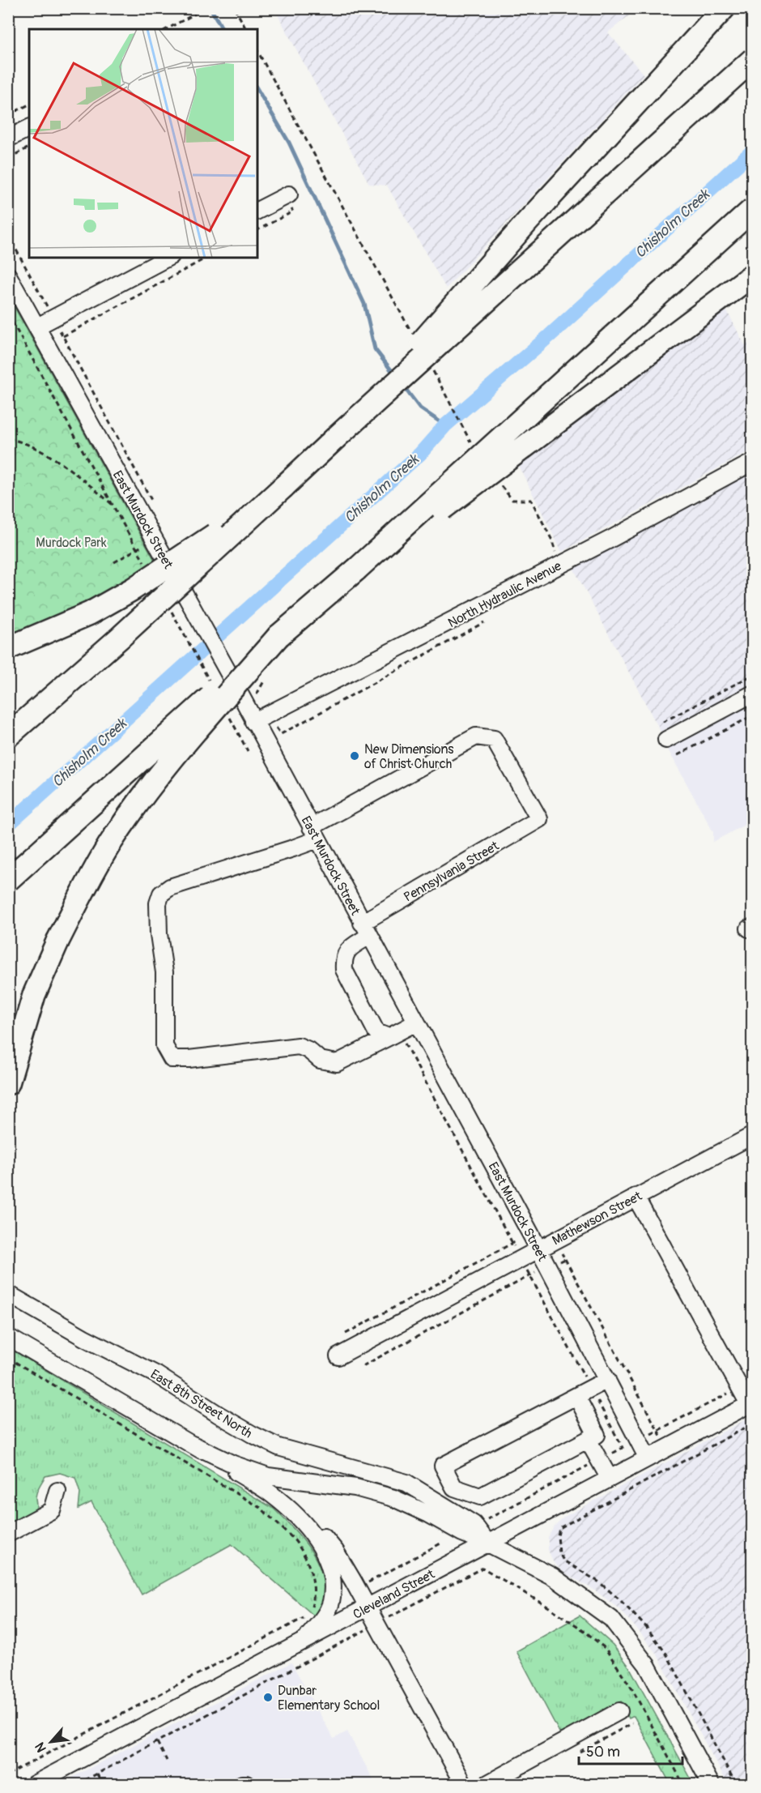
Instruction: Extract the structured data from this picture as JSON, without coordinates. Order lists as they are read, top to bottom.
{
  "streets": {
    "street": [
      "East Murdock Street",
      "North Hydraulic Avenue",
      "Pennsylvania Street",
      "Mathewson Street",
      "East 8th Street North",
      "Cleveland Street"
    ]
  },
  "crossings": [
    ["East Murdock Street", "North Hydraulic Avenue"],
    ["East Murdock Street", "Pennsylvania Street"],
    ["East Murdock Street", "Mathewson Street"],
    ["East Murdock Street", "Cleveland Street"],
    ["East 8th Street North", "Cleveland Street"]
  ],
  "water": ["Chisholm Creek"],
  "parks": ["Murdock Park"],
  "places": ["New Dimensions of Christ Church", "Dunbar Elementary School"],
  "scale_bar": "50 m",
  "north": "bottom left"
}
